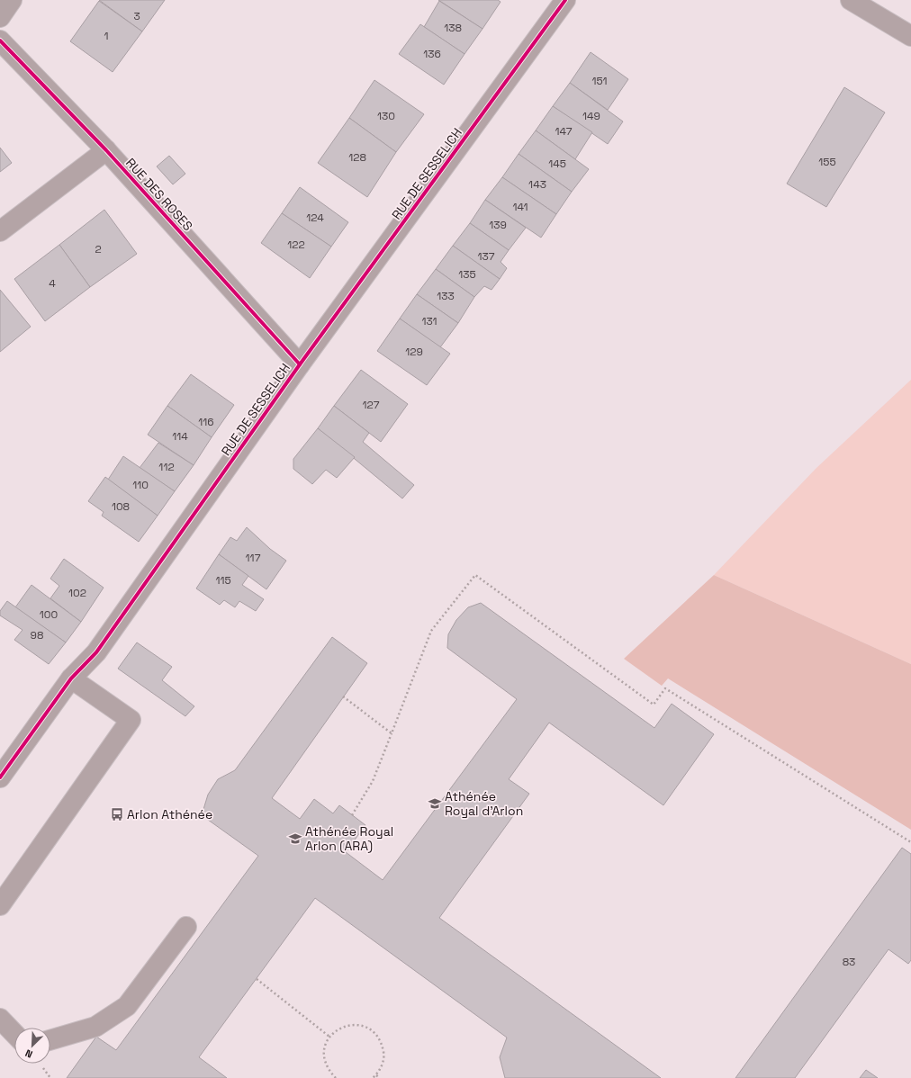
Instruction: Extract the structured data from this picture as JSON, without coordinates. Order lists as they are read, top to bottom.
{
  "streets": {
    "street": ["RUE DE SESSELICH", "RUE DES ROSES"]
  },
  "crossings": [
    ["RUE DE SESSELICH", "RUE DES ROSES"]
  ],
  "places": {
    "school or university": ["Athénée Royal d'Arlon", "Athénée Royal Arlon (ARA)"],
    "bus stop": ["Arlon Athénée"]
  },
  "house_numbers": [
    "3",
    "138",
    "1",
    "136",
    "151",
    "130",
    "149",
    "147",
    "128",
    "155",
    "145",
    "143",
    "141",
    "124",
    "139",
    "122",
    "2",
    "137",
    "135",
    "4",
    "133",
    "131",
    "129",
    "127",
    "116",
    "114",
    "112",
    "110",
    "108",
    "117",
    "115",
    "102",
    "100",
    "98",
    "83"
  ],
  "north": "bottom left"
}
